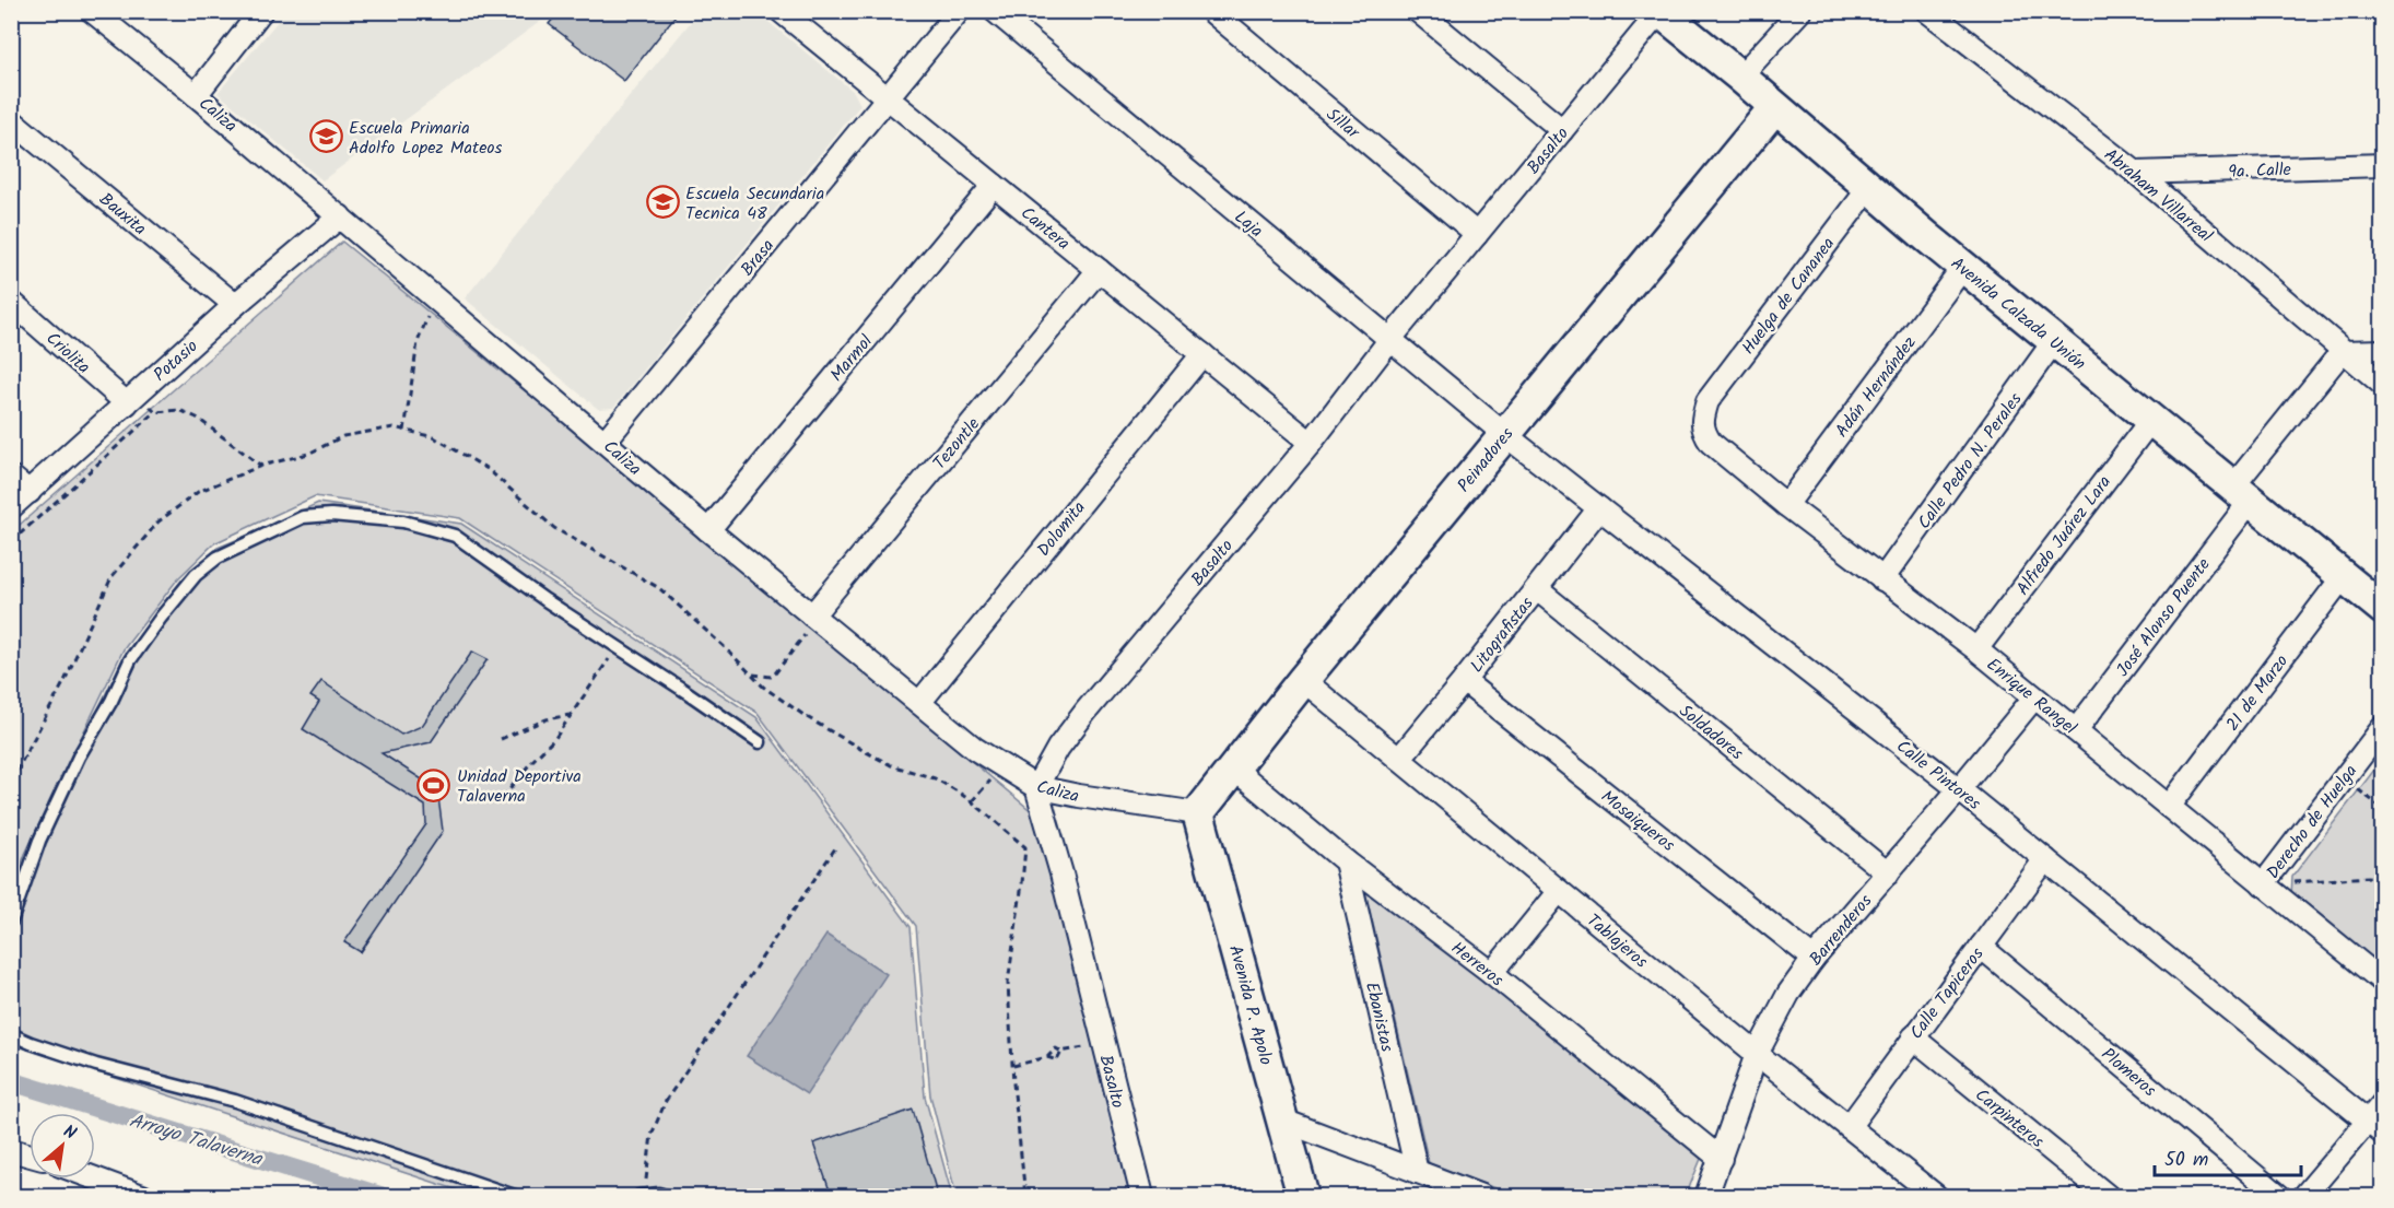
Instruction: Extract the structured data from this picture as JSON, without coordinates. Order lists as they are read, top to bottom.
{
  "streets": {
    "street": [
      "Caliza",
      "Sillar",
      "Basalto",
      "9a. Calle",
      "Abraham Villarreal",
      "Bauxita",
      "Laja",
      "Cantera",
      "Brasa",
      "Huelga de Cananea",
      "Avenida Calzada Unión",
      "Criolita",
      "Marmol",
      "Potasio",
      "Adán Hernández",
      "Tezontle",
      "Peinadores",
      "Calle Pedro N. Perales",
      "Dolomita",
      "Alfredo Juárez Lara",
      "José Alonso Puente",
      "Litografistas",
      "21 de Marzo",
      "Enrique Rangel",
      "Soldadores",
      "Calle Pintores",
      "Mosaiqueros",
      "Derecho de Huelga",
      "Barrenderos",
      "Tablajeros",
      "Herreros",
      "Calle Tapiceros",
      "Avenida P. Apolo",
      "Ebanistas",
      "Plomeros",
      "Carpinteros"
    ]
  },
  "crossings": [
    ["Caliza", "Basalto"],
    ["Caliza", "Brasa"],
    ["Caliza", "Marmol"],
    ["Caliza", "Potasio"],
    ["Caliza", "Tezontle"],
    ["Caliza", "Peinadores"],
    ["Caliza", "Dolomita"],
    ["Caliza", "Avenida P. Apolo"],
    ["Sillar", "Basalto"],
    ["Basalto", "Laja"],
    ["Basalto", "Cantera"],
    ["Basalto", "Avenida Calzada Unión"],
    ["9a. Calle", "Abraham Villarreal"],
    ["Abraham Villarreal", "José Alonso Puente"],
    ["Bauxita", "Potasio"],
    ["Laja", "Peinadores"],
    ["Laja", "Calle Pintores"],
    ["Cantera", "Brasa"],
    ["Cantera", "Marmol"],
    ["Cantera", "Tezontle"],
    ["Cantera", "Dolomita"],
    ["Huelga de Cananea", "Avenida Calzada Unión"],
    ["Huelga de Cananea", "Enrique Rangel"],
    ["Avenida Calzada Unión", "Adán Hernández"],
    ["Avenida Calzada Unión", "Peinadores"],
    ["Avenida Calzada Unión", "Calle Pedro N. Perales"],
    ["Avenida Calzada Unión", "Alfredo Juárez Lara"],
    ["Avenida Calzada Unión", "José Alonso Puente"],
    ["Avenida Calzada Unión", "21 de Marzo"],
    ["Criolita", "Potasio"],
    ["Adán Hernández", "Enrique Rangel"],
    ["Peinadores", "Calle Pintores"],
    ["Peinadores", "Tablajeros"],
    ["Peinadores", "Herreros"],
    ["Peinadores", "Avenida P. Apolo"],
    ["Calle Pedro N. Perales", "Enrique Rangel"],
    ["Alfredo Juárez Lara", "Enrique Rangel"],
    ["José Alonso Puente", "Enrique Rangel"],
    ["Litografistas", "Soldadores"],
    ["Litografistas", "Calle Pintores"],
    ["Litografistas", "Mosaiqueros"],
    ["Litografistas", "Tablajeros"],
    ["21 de Marzo", "Enrique Rangel"],
    ["Enrique Rangel", "Derecho de Huelga"],
    ["Enrique Rangel", "Barrenderos"],
    ["Soldadores", "Barrenderos"],
    ["Calle Pintores", "Barrenderos"],
    ["Calle Pintores", "Calle Tapiceros"],
    ["Mosaiqueros", "Barrenderos"],
    ["Barrenderos", "Tablajeros"],
    ["Barrenderos", "Herreros"],
    ["Tablajeros", "Calle Tapiceros"],
    ["Herreros", "Ebanistas"],
    ["Calle Tapiceros", "Plomeros"],
    ["Calle Tapiceros", "Carpinteros"]
  ],
  "water": ["Arroyo Talaverna"],
  "places": {
    "school or university": ["Escuela Primaria Adolfo Lopez Mateos", "Escuela Secundaria Tecnica 48"],
    "sports": ["Unidad Deportiva Talaverna"]
  },
  "scale_bar": "50 m",
  "north": "top right"
}
